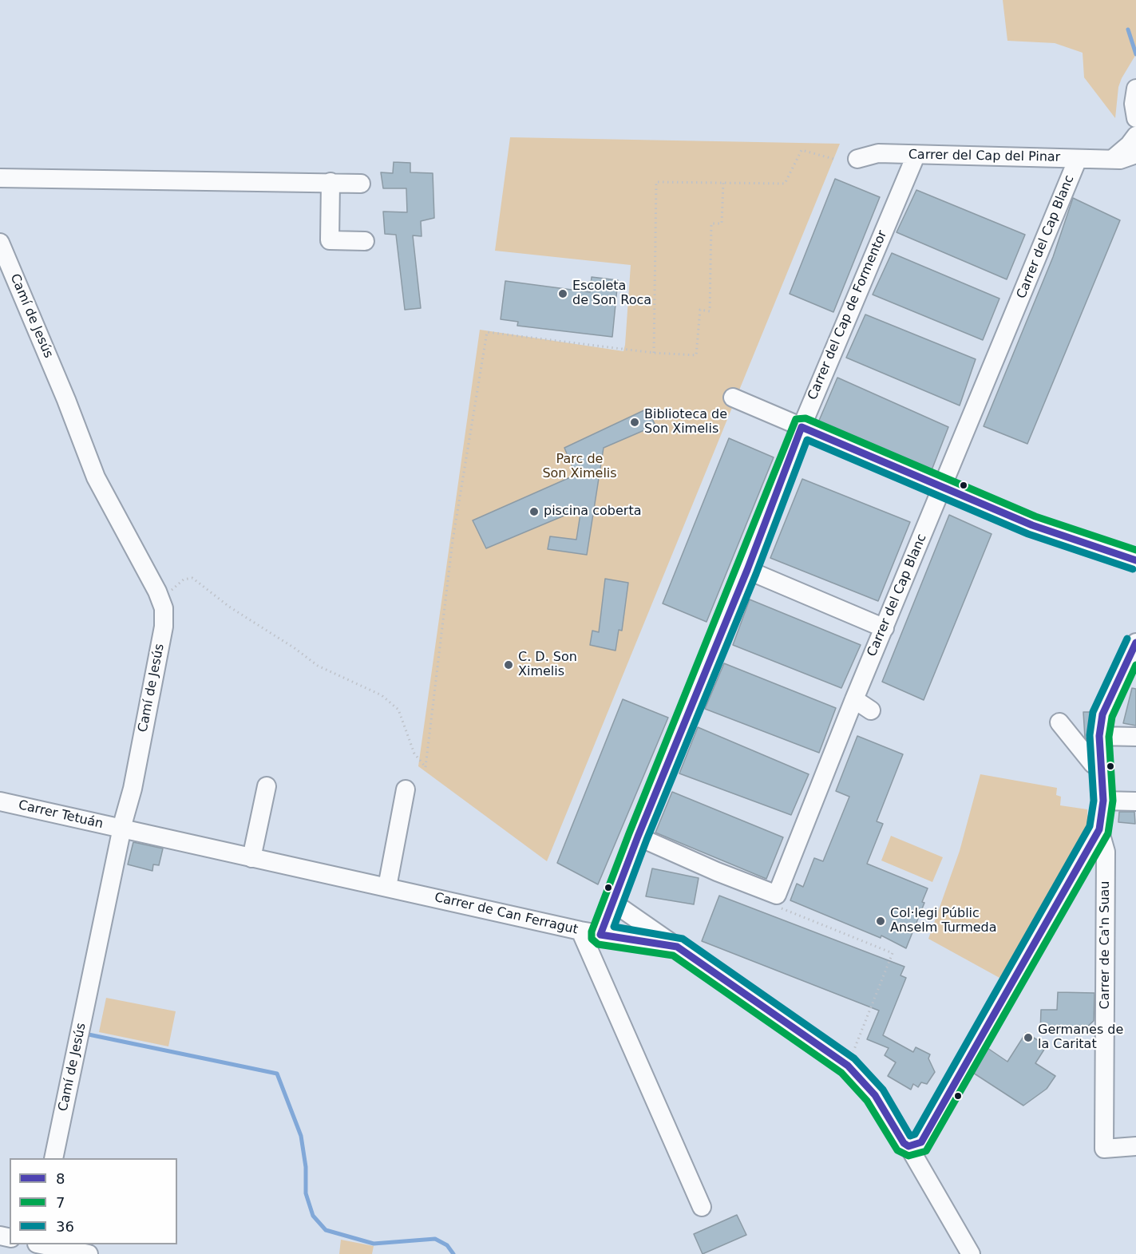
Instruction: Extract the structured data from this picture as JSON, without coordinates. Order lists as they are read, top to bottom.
{
  "streets": {
    "street": [
      "Carrer del Cap del Pinar",
      "Carrer del Cap Blanc",
      "Carrer del Cap de Formentor",
      "Camí de Jesús",
      "Carrer Tetuán",
      "Carrer de Can Ferragut",
      "Carrer de Ca'n Suau"
    ]
  },
  "crossings": [
    ["Carrer del Cap del Pinar", "Carrer del Cap Blanc"],
    ["Carrer del Cap del Pinar", "Carrer del Cap de Formentor"],
    ["Camí de Jesús", "Carrer Tetuán"],
    ["Camí de Jesús", "Carrer de Can Ferragut"],
    ["Carrer Tetuán", "Carrer de Can Ferragut"]
  ],
  "parks": ["Parc de Son Ximelis"],
  "places": [
    "Escoleta de Son Roca",
    "Biblioteca de Son Ximelis",
    "piscina coberta",
    "C. D. Son Ximelis",
    "Col·legi Públic Anselm Turmeda",
    "Germanes de la Caritat"
  ],
  "lines": ["transit line 7", "transit line 8", "transit line 36"],
  "legend": ["8", "7", "36"]
}
